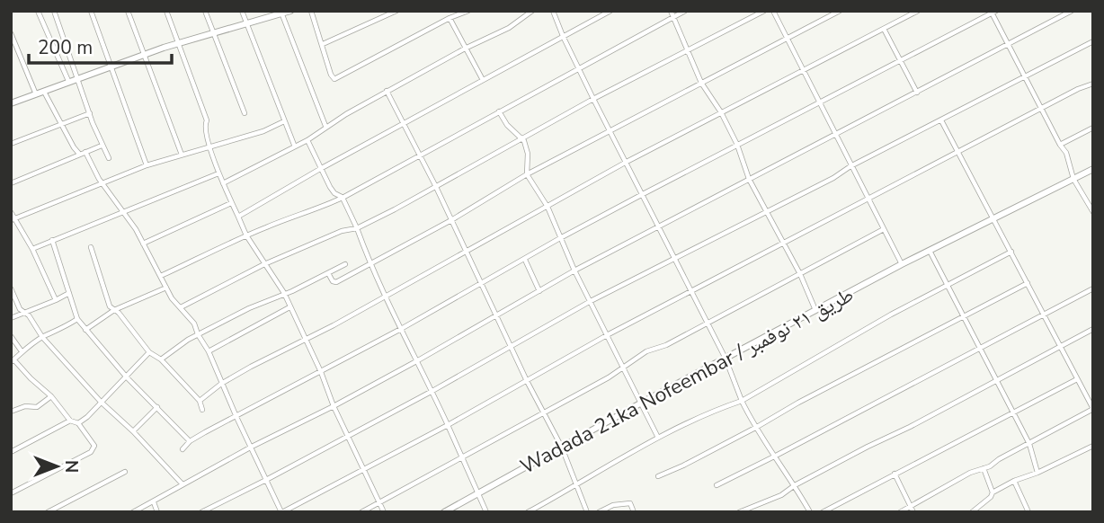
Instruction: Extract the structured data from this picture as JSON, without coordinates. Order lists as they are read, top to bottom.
{
  "streets": {
    "street": ["Wadada 21ka Nofeembar / طريق ٢١ نوفمبر"]
  },
  "scale_bar": "200 m",
  "north": "right"
}
